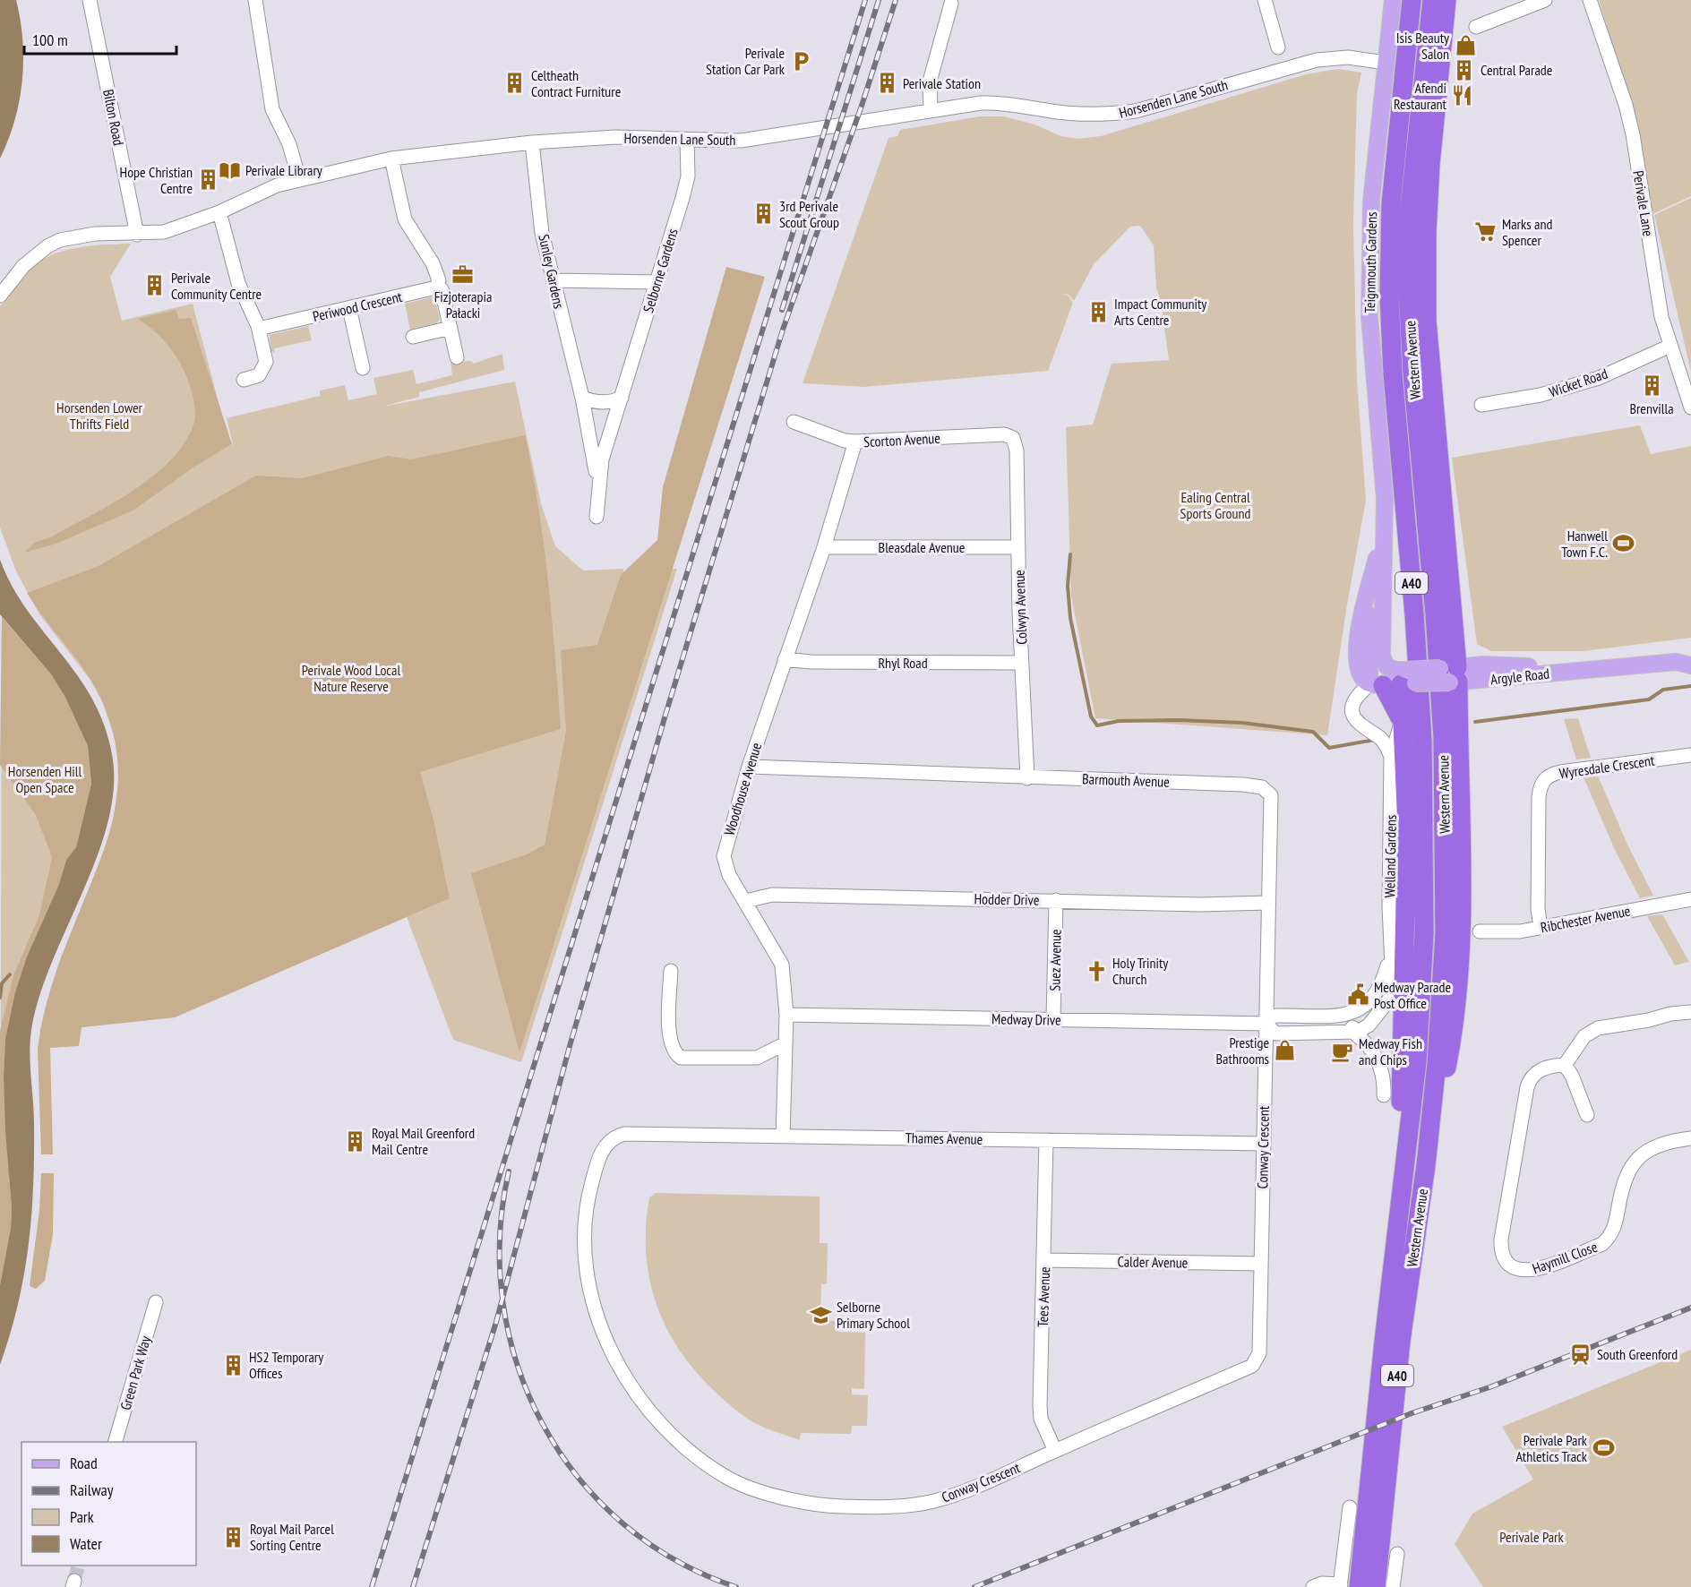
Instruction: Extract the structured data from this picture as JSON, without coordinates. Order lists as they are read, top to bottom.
{
  "streets": {
    "highway": ["Western Avenue", "A40"],
    "main road": ["Teignmouth Gardens", "Argyle Road"],
    "street": [
      "Horsenden Lane South",
      "Bilton Road",
      "Perivale Lane",
      "Selborne Gardens",
      "Sunley Gardens",
      "Periwood Crescent",
      "Wicket Road",
      "Scorton Avenue",
      "Bleasdale Avenue",
      "Colwyn Avenue",
      "Rhyl Road",
      "Wyresdale Crescent",
      "Barmouth Avenue",
      "Woodhouse Avenue",
      "Welland Gardens",
      "Hodder Drive",
      "Ribchester Avenue",
      "Suez Avenue",
      "Medway Drive",
      "Thames Avenue",
      "Conway Crescent",
      "Haymill Close",
      "Calder Avenue",
      "Tees Avenue",
      "Green Park Way"
    ]
  },
  "crossings": [
    ["Horsenden Lane South", "Bilton Road"],
    ["Horsenden Lane South", "Teignmouth Gardens"],
    ["Horsenden Lane South", "Selborne Gardens"],
    ["Horsenden Lane South", "Sunley Gardens"],
    ["Perivale Lane", "Wicket Road"],
    ["Selborne Gardens", "Sunley Gardens"],
    ["Western Avenue", "A40"],
    ["Scorton Avenue", "Colwyn Avenue"],
    ["Scorton Avenue", "Woodhouse Avenue"],
    ["Bleasdale Avenue", "Colwyn Avenue"],
    ["Bleasdale Avenue", "Woodhouse Avenue"],
    ["A40", "Argyle Road"],
    ["A40", "Welland Gardens"],
    ["Colwyn Avenue", "Rhyl Road"],
    ["Colwyn Avenue", "Barmouth Avenue"],
    ["Rhyl Road", "Woodhouse Avenue"],
    ["Wyresdale Crescent", "Ribchester Avenue"],
    ["Barmouth Avenue", "Woodhouse Avenue"],
    ["Barmouth Avenue", "Hodder Drive"],
    ["Barmouth Avenue", "Medway Drive"],
    ["Barmouth Avenue", "Conway Crescent"],
    ["Woodhouse Avenue", "Hodder Drive"],
    ["Woodhouse Avenue", "Medway Drive"],
    ["Woodhouse Avenue", "Thames Avenue"],
    ["Hodder Drive", "Suez Avenue"],
    ["Suez Avenue", "Medway Drive"],
    ["Medway Drive", "Conway Crescent"],
    ["Thames Avenue", "Conway Crescent"],
    ["Thames Avenue", "Tees Avenue"],
    ["Conway Crescent", "Calder Avenue"],
    ["Conway Crescent", "Tees Avenue"],
    ["Calder Avenue", "Tees Avenue"]
  ],
  "parks": [
    "Horsenden Lower Thrifts Field",
    "Ealing Central Sports Ground",
    "Perivale Wood Local Nature Reserve",
    "Horsenden Hill Open Space",
    "Perivale Park"
  ],
  "places": {
    "shop": ["Isis Beauty Salon", "Prestige Bathrooms"],
    "parking": ["Perivale Station Car Park"],
    "building": [
      "Central Parade",
      "Celtheath Contract Furniture",
      "Perivale Station",
      "Hope Christian Centre",
      "3rd Perivale Scout Group",
      "Perivale Community Centre",
      "Impact Community Arts Centre",
      "Brenvilla",
      "Royal Mail Greenford Mail Centre",
      "HS2 Temporary Offices",
      "Royal Mail Parcel Sorting Centre"
    ],
    "restaurant": ["Afendi Restaurant"],
    "library": ["Perivale Library"],
    "supermarket": ["Marks and Spencer"],
    "office": ["Fizjoterapia Pałacki"],
    "sports": ["Hanwell Town F.C.", "Perivale Park Athletics Track"],
    "church": ["Holy Trinity Church"],
    "public building": ["Medway Parade Post Office"],
    "cafe": ["Medway Fish and Chips"],
    "school or university": ["Selborne Primary School"],
    "station": ["South Greenford"]
  },
  "legend": [
    "Road",
    "Railway",
    "Park",
    "Water"
  ],
  "scale_bar": "100 m"
}
